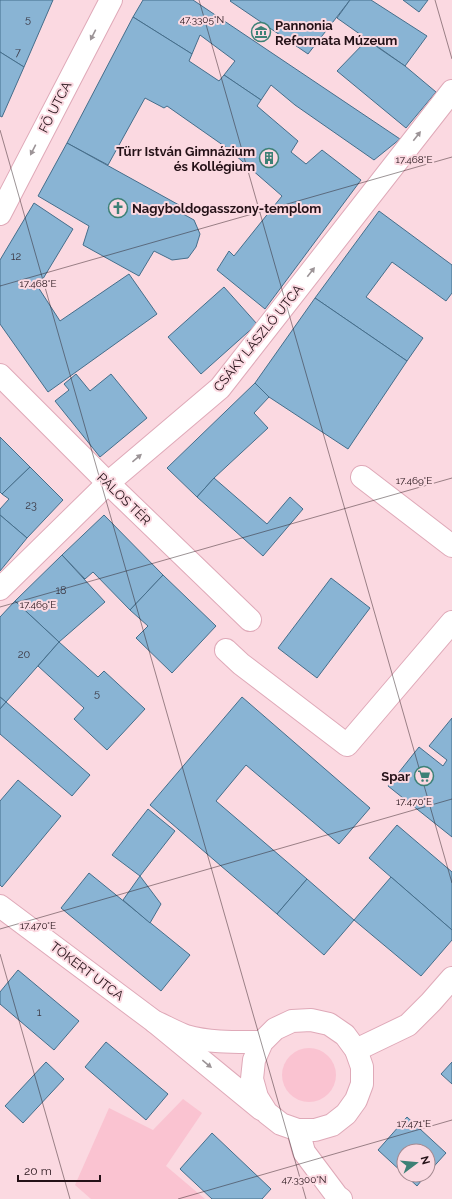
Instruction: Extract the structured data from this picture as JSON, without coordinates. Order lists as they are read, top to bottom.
{
  "streets": {
    "street": [
      "FŐ UTCA",
      "CSÁKY LÁSZLÓ UTCA",
      "PÁLOS TÉR",
      "TÓKERT UTCA"
    ]
  },
  "crossings": [
    ["CSÁKY LÁSZLÓ UTCA", "PÁLOS TÉR"]
  ],
  "one_way": ["FŐ UTCA", "CSÁKY LÁSZLÓ UTCA"],
  "places": {
    "museum": ["Pannonia Reformata Múzeum"],
    "building": ["Türr István Gimnázium és Kollégium"],
    "church": ["Nagyboldogasszony-templom"],
    "supermarket": ["Spar"]
  },
  "house_numbers": [
    "5",
    "7",
    "12",
    "23",
    "18",
    "20",
    "5",
    "1"
  ],
  "scale_bar": "20 m",
  "north": "right",
  "coordinates": [
    "47.3305°N",
    "17.468°E",
    "17.469°E",
    "17.470°E",
    "17.471°E",
    "47.3300°N"
  ]
}
